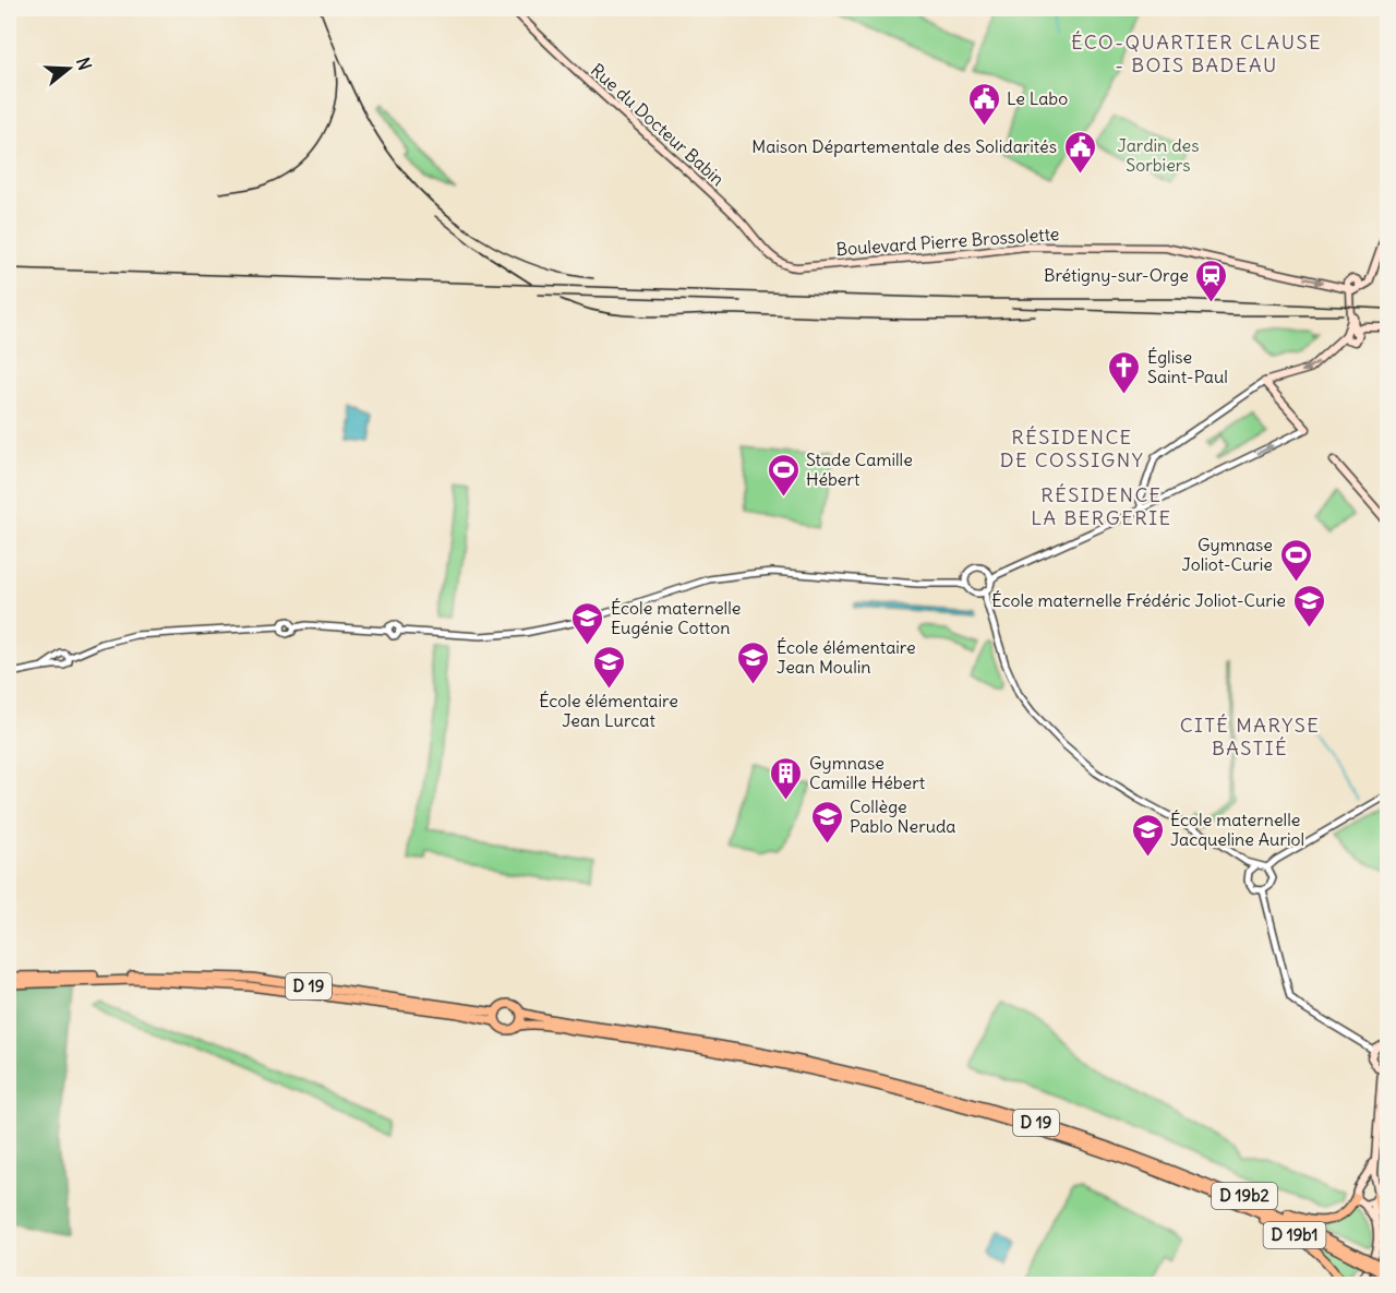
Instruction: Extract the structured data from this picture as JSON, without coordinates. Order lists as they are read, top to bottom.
{
  "streets": {
    "main road": [
      "Rue du Docteur Babin",
      "Boulevard Pierre Brossolette",
      "D 19",
      "D 19b2",
      "D 19b1"
    ]
  },
  "crossings": [
    ["Rue du Docteur Babin", "Boulevard Pierre Brossolette"],
    ["D 19", "D 19b2"],
    ["D 19", "D 19b1"]
  ],
  "one_way": ["Boulevard Pierre Brossolette"],
  "districts": [
    "ÉCO-QUARTIER CLAUSE - BOIS BADEAU",
    "RÉSIDENCE DE COSSIGNY",
    "RÉSIDENCE LA BERGERIE",
    "CITÉ MARYSE BASTIÉ"
  ],
  "parks": ["Jardin des Sorbiers"],
  "places": {
    "public building": ["Le Labo", "Maison Départementale des Solidarités"],
    "station": ["Brétigny-sur-Orge"],
    "church": ["Église Saint-Paul"],
    "sports": ["Stade Camille Hébert", "Gymnase Joliot-Curie"],
    "school or university": [
      "École maternelle Frédéric Joliot-Curie",
      "École maternelle Eugénie Cotton",
      "École élémentaire Jean Moulin",
      "École élémentaire Jean Lurcat",
      "Collège Pablo Neruda",
      "École maternelle Jacqueline Auriol"
    ],
    "building": ["Gymnase Camille Hébert"]
  },
  "north": "right"
}
